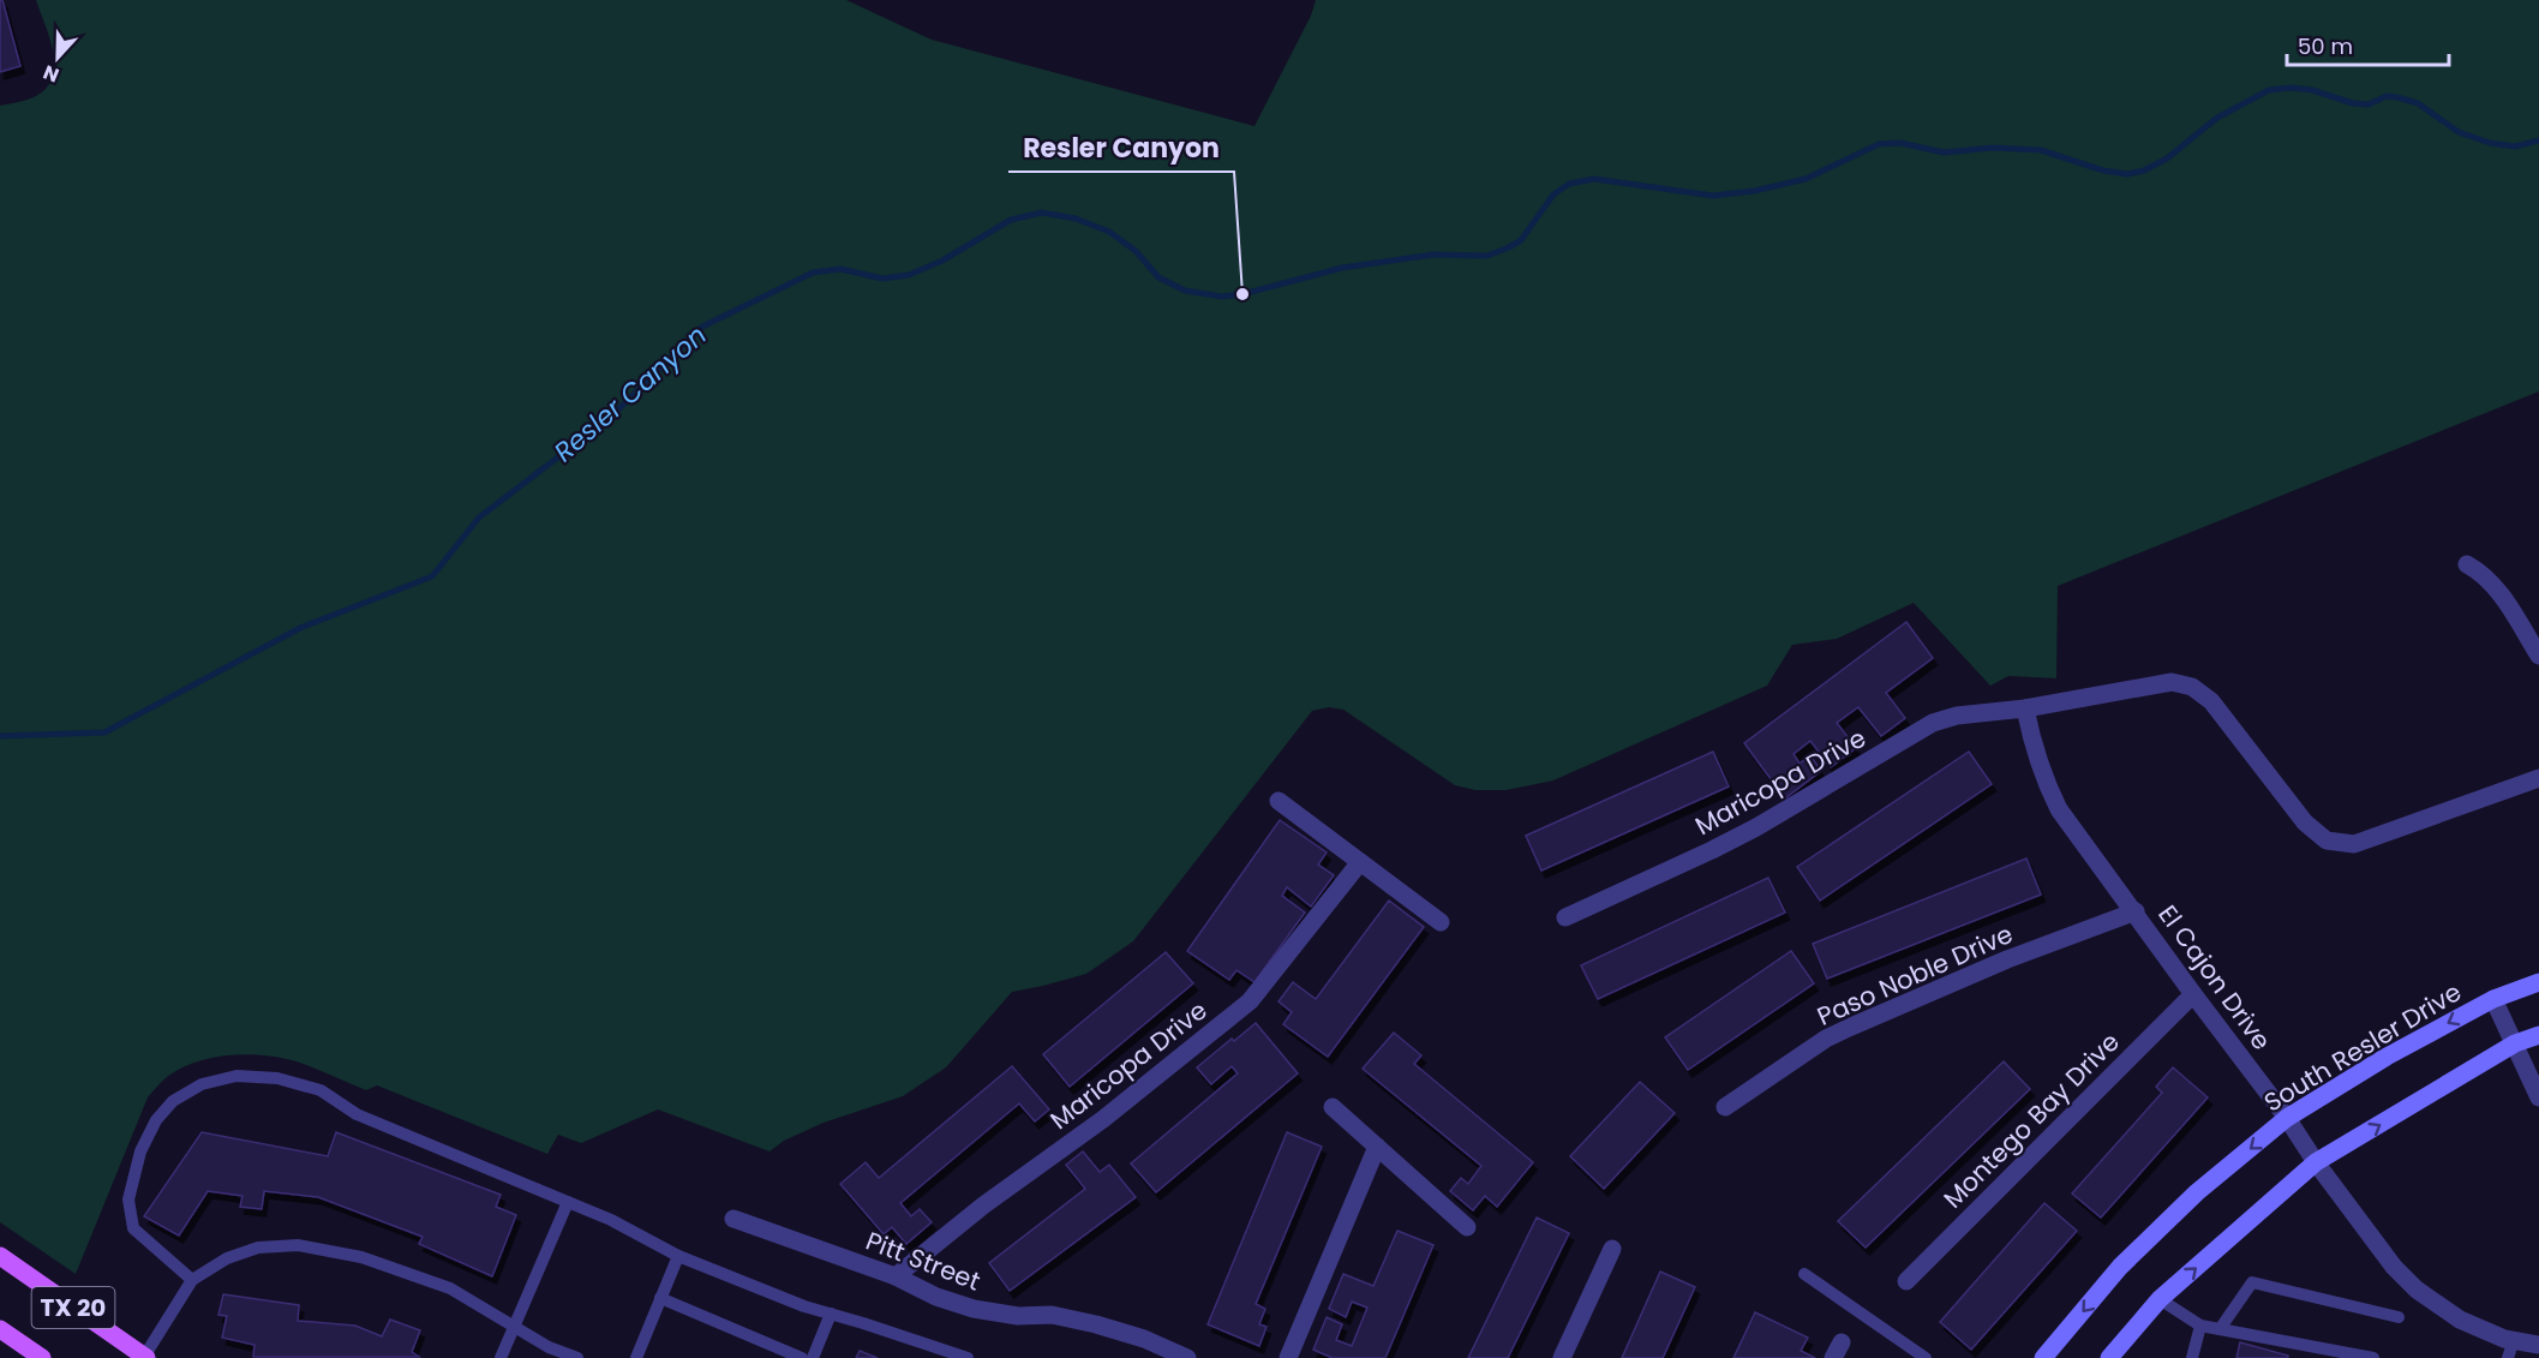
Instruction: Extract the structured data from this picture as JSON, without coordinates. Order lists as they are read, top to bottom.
{
  "streets": {
    "main road": ["South Resler Drive", "TX 20"],
    "street": [
      "Maricopa Drive",
      "Paso Noble Drive",
      "El Cajon Drive",
      "Montego Bay Drive",
      "Pitt Street"
    ]
  },
  "crossings": [
    ["Maricopa Drive", "El Cajon Drive"],
    ["Maricopa Drive", "Pitt Street"],
    ["Paso Noble Drive", "El Cajon Drive"],
    ["El Cajon Drive", "South Resler Drive"],
    ["El Cajon Drive", "Montego Bay Drive"]
  ],
  "water": ["Resler Canyon"],
  "places": ["Resler Canyon"],
  "scale_bar": "50 m",
  "north": "bottom"
}
